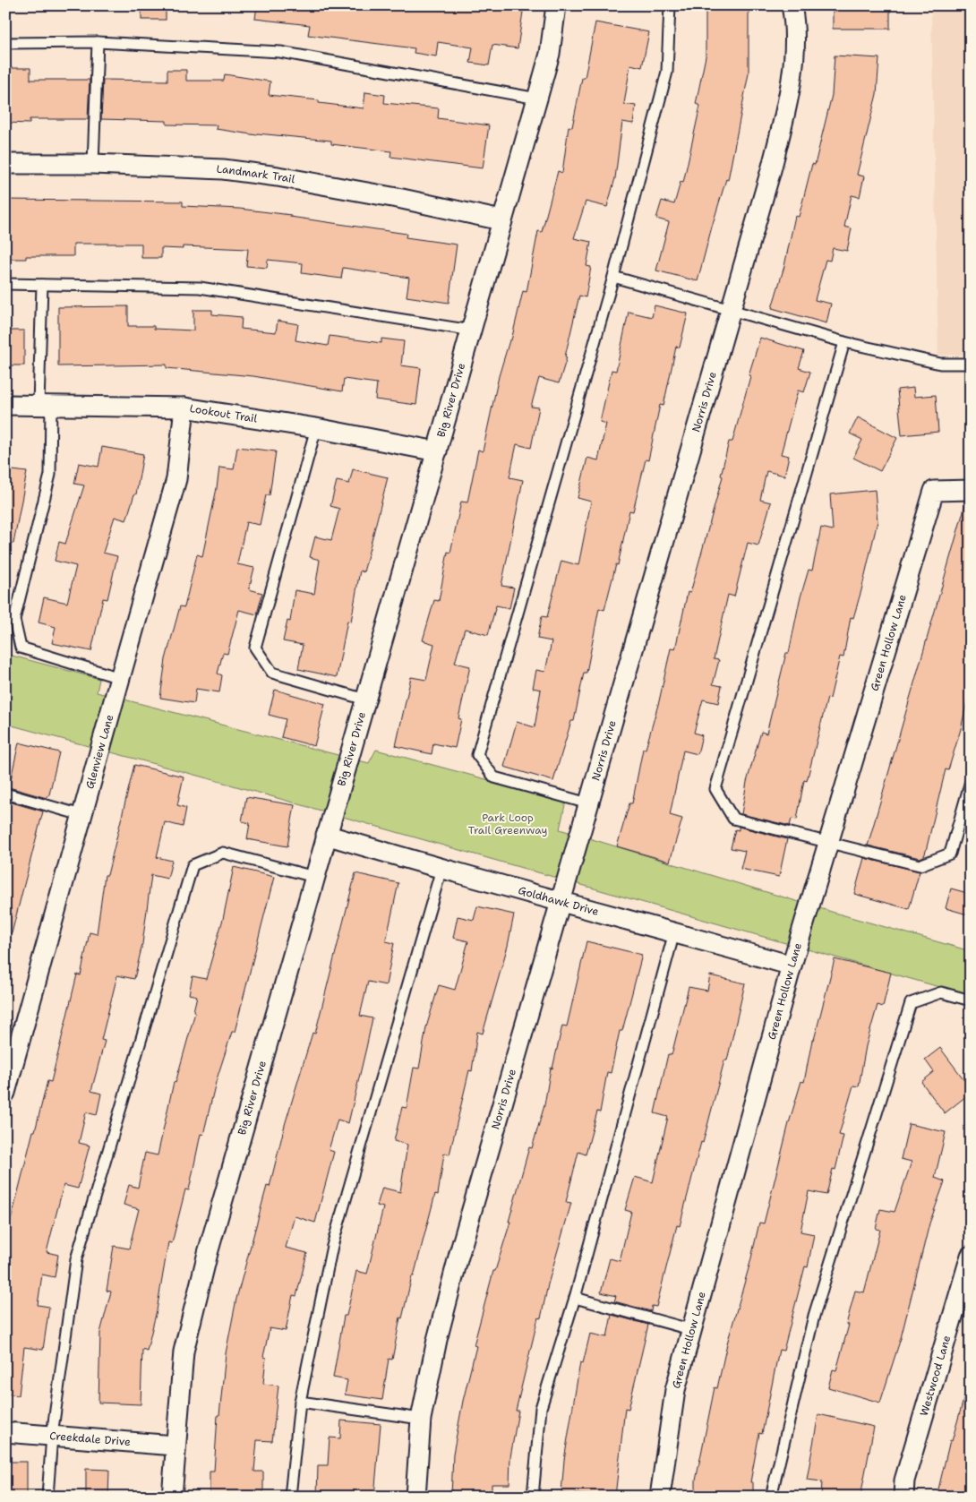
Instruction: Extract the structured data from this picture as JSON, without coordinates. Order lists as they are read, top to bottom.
{
  "streets": {
    "street": [
      "Landmark Trail",
      "Big River Drive",
      "Norris Drive",
      "Lookout Trail",
      "Green Hollow Lane",
      "Glenview Lane",
      "Goldhawk Drive",
      "Westwood Lane",
      "Creekdale Drive"
    ]
  },
  "crossings": [
    ["Landmark Trail", "Big River Drive"],
    ["Big River Drive", "Lookout Trail"],
    ["Big River Drive", "Goldhawk Drive"],
    ["Big River Drive", "Creekdale Drive"],
    ["Norris Drive", "Goldhawk Drive"],
    ["Lookout Trail", "Glenview Lane"],
    ["Green Hollow Lane", "Goldhawk Drive"]
  ],
  "parks": ["Park Loop Trail Greenway"]
}
